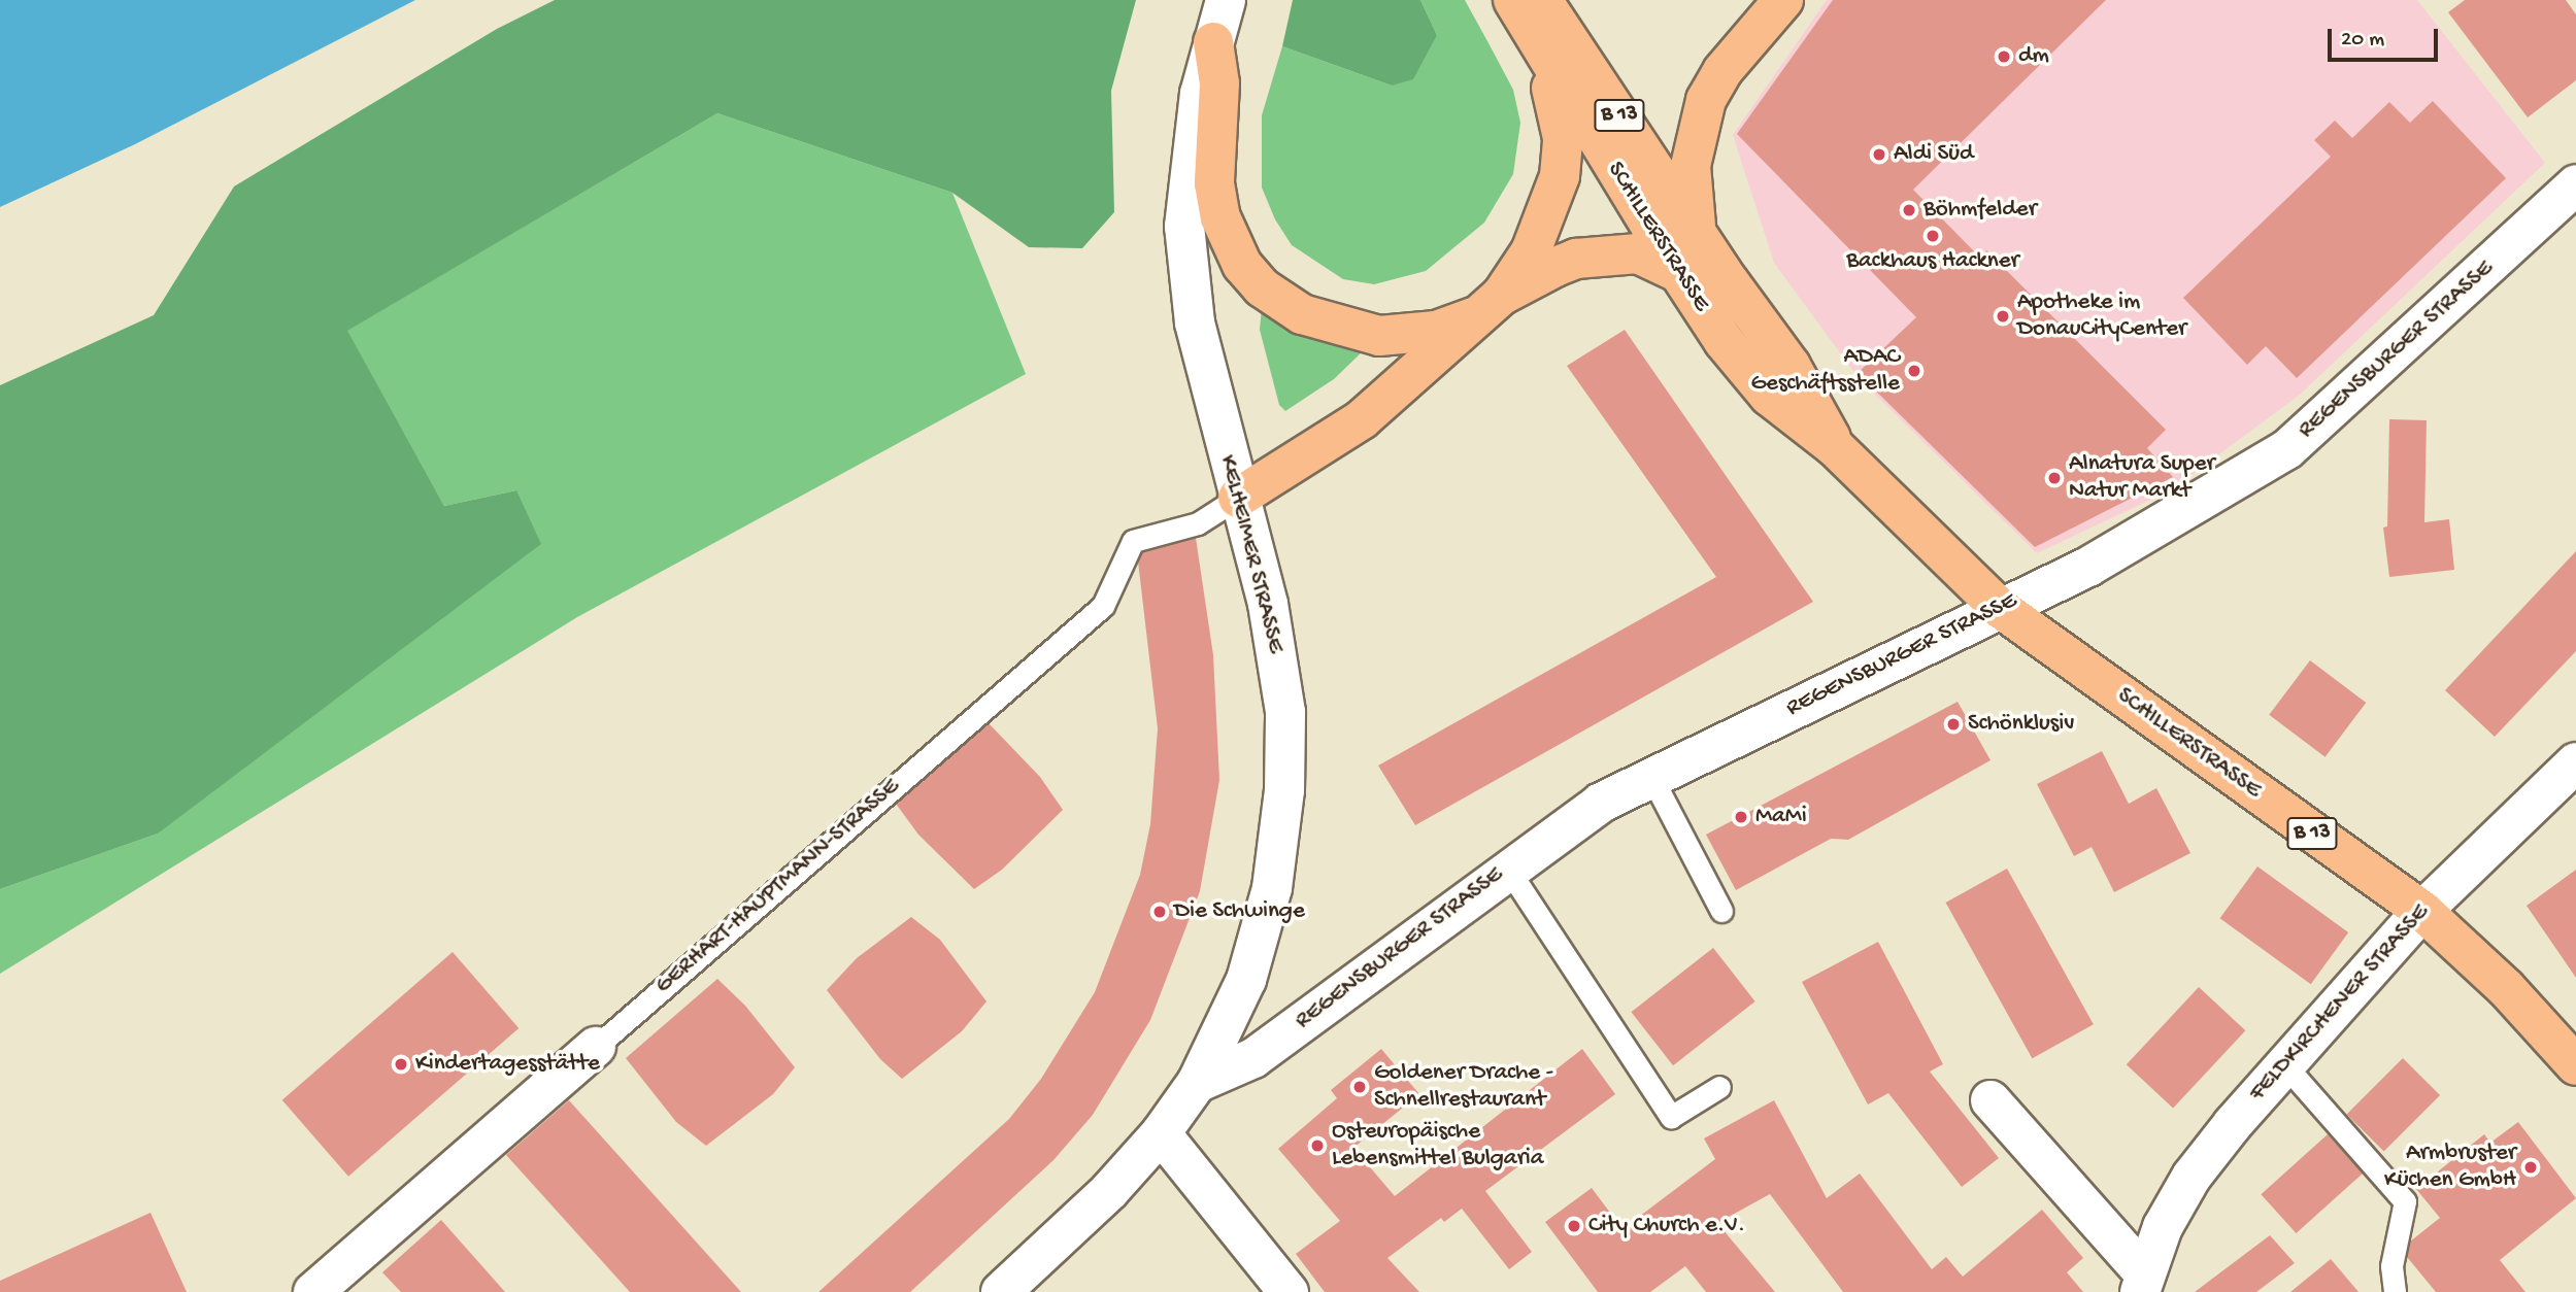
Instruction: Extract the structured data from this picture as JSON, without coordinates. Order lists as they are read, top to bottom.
{
  "streets": {
    "main road": ["B 13", "SCHILLERSTRASSE"],
    "street": [
      "REGENSBURGER STRASSE",
      "KELHEIMER STRASSE",
      "GERHART-HAUPTMANN-STRASSE",
      "FELDKIRCHENER STRASSE"
    ]
  },
  "crossings": [
    ["SCHILLERSTRASSE", "REGENSBURGER STRASSE"],
    ["SCHILLERSTRASSE", "FELDKIRCHENER STRASSE"],
    ["REGENSBURGER STRASSE", "KELHEIMER STRASSE"],
    ["KELHEIMER STRASSE", "GERHART-HAUPTMANN-STRASSE"]
  ],
  "places": [
    "dm",
    "Aldi Süd",
    "Böhmfelder",
    "Backhaus Hackner",
    "Apotheke im DonauCityCenter",
    "ADAC Geschäftsstelle",
    "Alnatura Super Natur Markt",
    "Schönklusiv",
    "MaMi",
    "Die Schwinge",
    "Kindertagesstätte",
    "Goldener Drache - Schnellrestaurant",
    "Osteuropäische Lebensmittel Bulgaria",
    "Armbruster Küchen GmbH",
    "City Church e.V."
  ],
  "scale_bar": "20 m"
}
